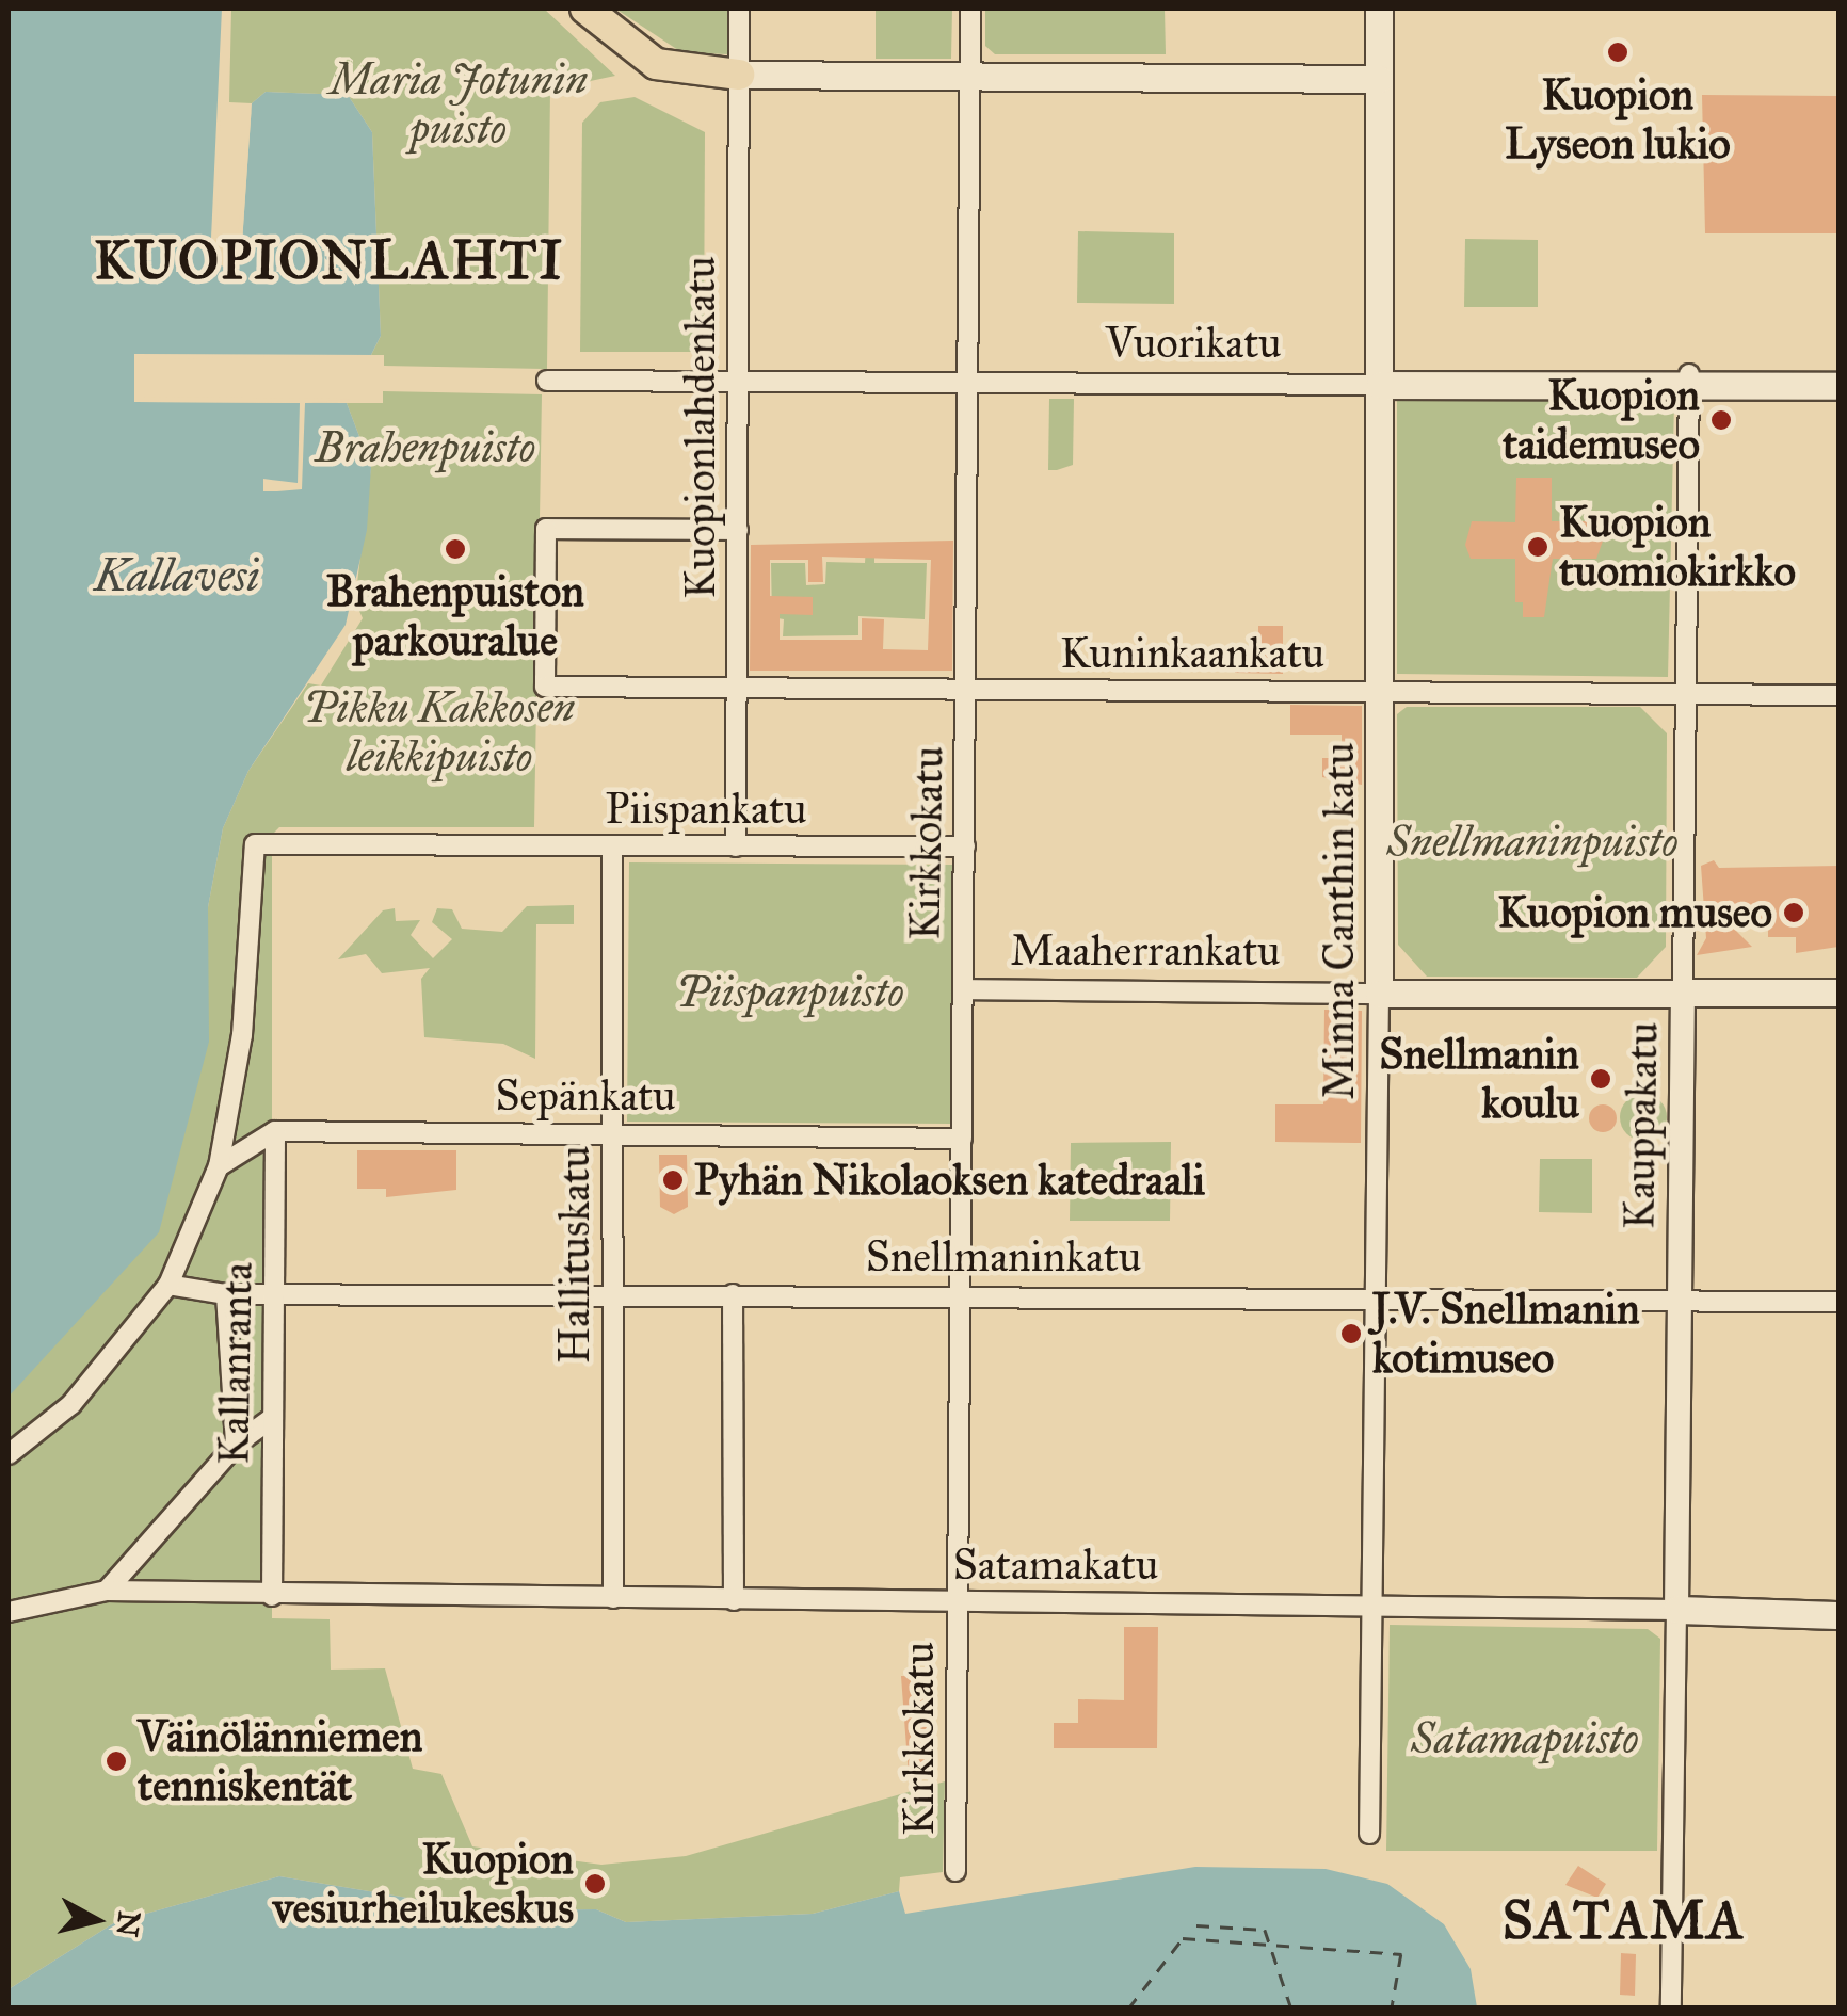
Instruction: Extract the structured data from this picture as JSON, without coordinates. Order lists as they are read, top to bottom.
{
  "streets": {
    "main road": [
      "Vuorikatu",
      "Minna Canthin katu",
      "Maaherrankatu",
      "Satamakatu"
    ],
    "street": [
      "Kuopionlahdenkatu",
      "Kuninkaankatu",
      "Piispankatu",
      "Kirkkokatu",
      "Sepänkatu",
      "Kauppakatu",
      "Hallituskatu",
      "Snellmaninkatu",
      "Kallanranta"
    ]
  },
  "crossings": [
    ["Vuorikatu", "Kuopionlahdenkatu"],
    ["Vuorikatu", "Kirkkokatu"],
    ["Vuorikatu", "Minna Canthin katu"],
    ["Vuorikatu", "Kauppakatu"],
    ["Kuopionlahdenkatu", "Kuninkaankatu"],
    ["Kuopionlahdenkatu", "Piispankatu"],
    ["Kuninkaankatu", "Kirkkokatu"],
    ["Kuninkaankatu", "Minna Canthin katu"],
    ["Kuninkaankatu", "Kauppakatu"],
    ["Piispankatu", "Kirkkokatu"],
    ["Piispankatu", "Hallituskatu"],
    ["Kirkkokatu", "Maaherrankatu"],
    ["Kirkkokatu", "Sepänkatu"],
    ["Kirkkokatu", "Snellmaninkatu"],
    ["Kirkkokatu", "Satamakatu"],
    ["Minna Canthin katu", "Maaherrankatu"],
    ["Minna Canthin katu", "Snellmaninkatu"],
    ["Minna Canthin katu", "Satamakatu"],
    ["Maaherrankatu", "Kauppakatu"],
    ["Sepänkatu", "Hallituskatu"],
    ["Sepänkatu", "Kallanranta"],
    ["Kauppakatu", "Snellmaninkatu"],
    ["Kauppakatu", "Satamakatu"],
    ["Hallituskatu", "Snellmaninkatu"],
    ["Hallituskatu", "Satamakatu"],
    ["Snellmaninkatu", "Kallanranta"],
    ["Kallanranta", "Satamakatu"]
  ],
  "districts": ["KUOPIONLAHTI", "SATAMA"],
  "water": ["Kallavesi"],
  "parks": [
    "Maria Jotunin puisto",
    "Brahenpuisto",
    "Pikku Kakkosen leikkipuisto",
    "Snellmaninpuisto",
    "Piispanpuisto",
    "Satamapuisto"
  ],
  "places": [
    "Kuopion Lyseon lukio",
    "Kuopion taidemuseo",
    "Kuopion tuomiokirkko",
    "Brahenpuiston parkouralue",
    "Kuopion museo",
    "Snellmanin koulu",
    "Pyhän Nikolaoksen katedraali",
    "J.V. Snellmanin kotimuseo",
    "Väinölänniemen tenniskentät",
    "Kuopion vesiurheilukeskus"
  ],
  "north": "right"
}
